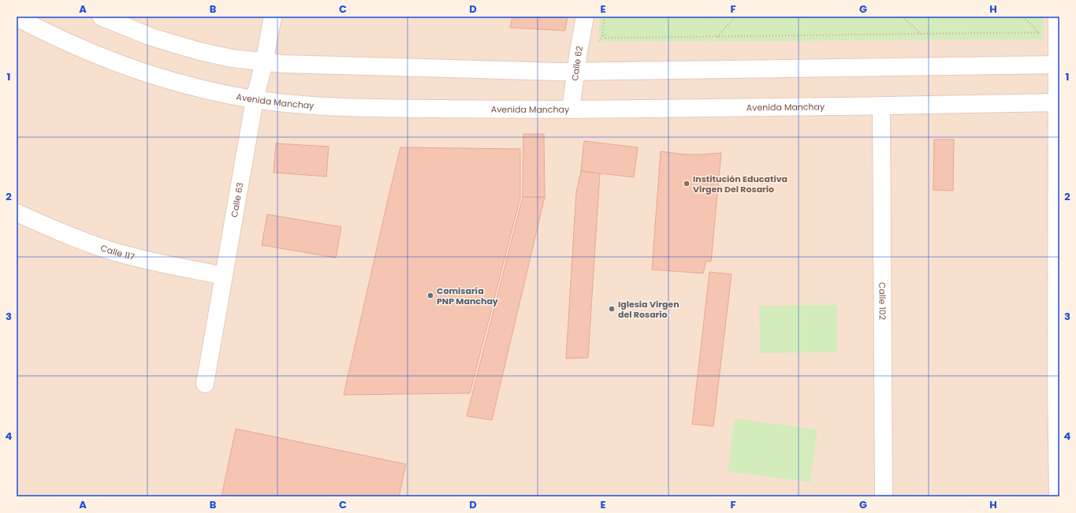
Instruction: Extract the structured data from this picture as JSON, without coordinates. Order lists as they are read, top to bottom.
{
  "streets": {
    "street": [
      "Calle 62",
      "Avenida Manchay",
      "Calle 63",
      "Calle 117",
      "Calle 102"
    ]
  },
  "crossings": [
    ["Calle 62", "Avenida Manchay"],
    ["Avenida Manchay", "Calle 63"],
    ["Avenida Manchay", "Calle 102"],
    ["Calle 63", "Calle 117"]
  ],
  "places": ["Institución Educativa Virgen Del Rosario", "Comisaría PNP Manchay", "Iglesia Virgen del Rosario"],
  "grid": {
    "columns": [
      "A",
      "B",
      "C",
      "D",
      "E",
      "F",
      "G",
      "H"
    ],
    "rows": [
      "1",
      "2",
      "3",
      "4"
    ]
  }
}
